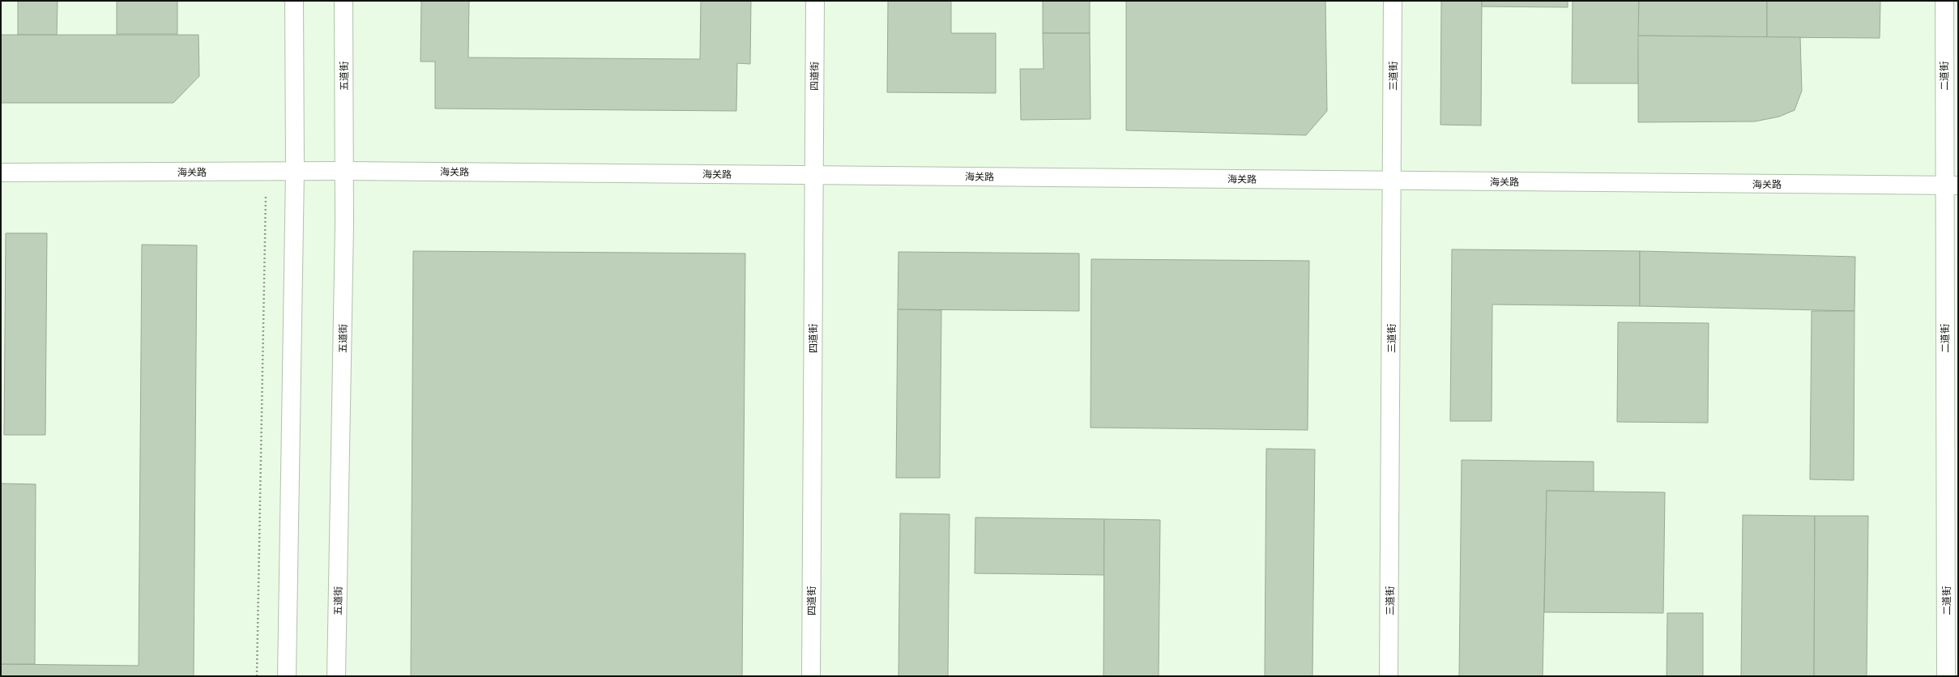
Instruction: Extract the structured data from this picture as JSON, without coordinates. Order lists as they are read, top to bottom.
{
  "streets": {
    "main road": [
      "五道街",
      "四道街",
      "三道街",
      "二道街",
      "海关路"
    ]
  },
  "crossings": [
    ["五道街", "海关路"],
    ["四道街", "海关路"],
    ["三道街", "海关路"],
    ["二道街", "海关路"]
  ]
}
